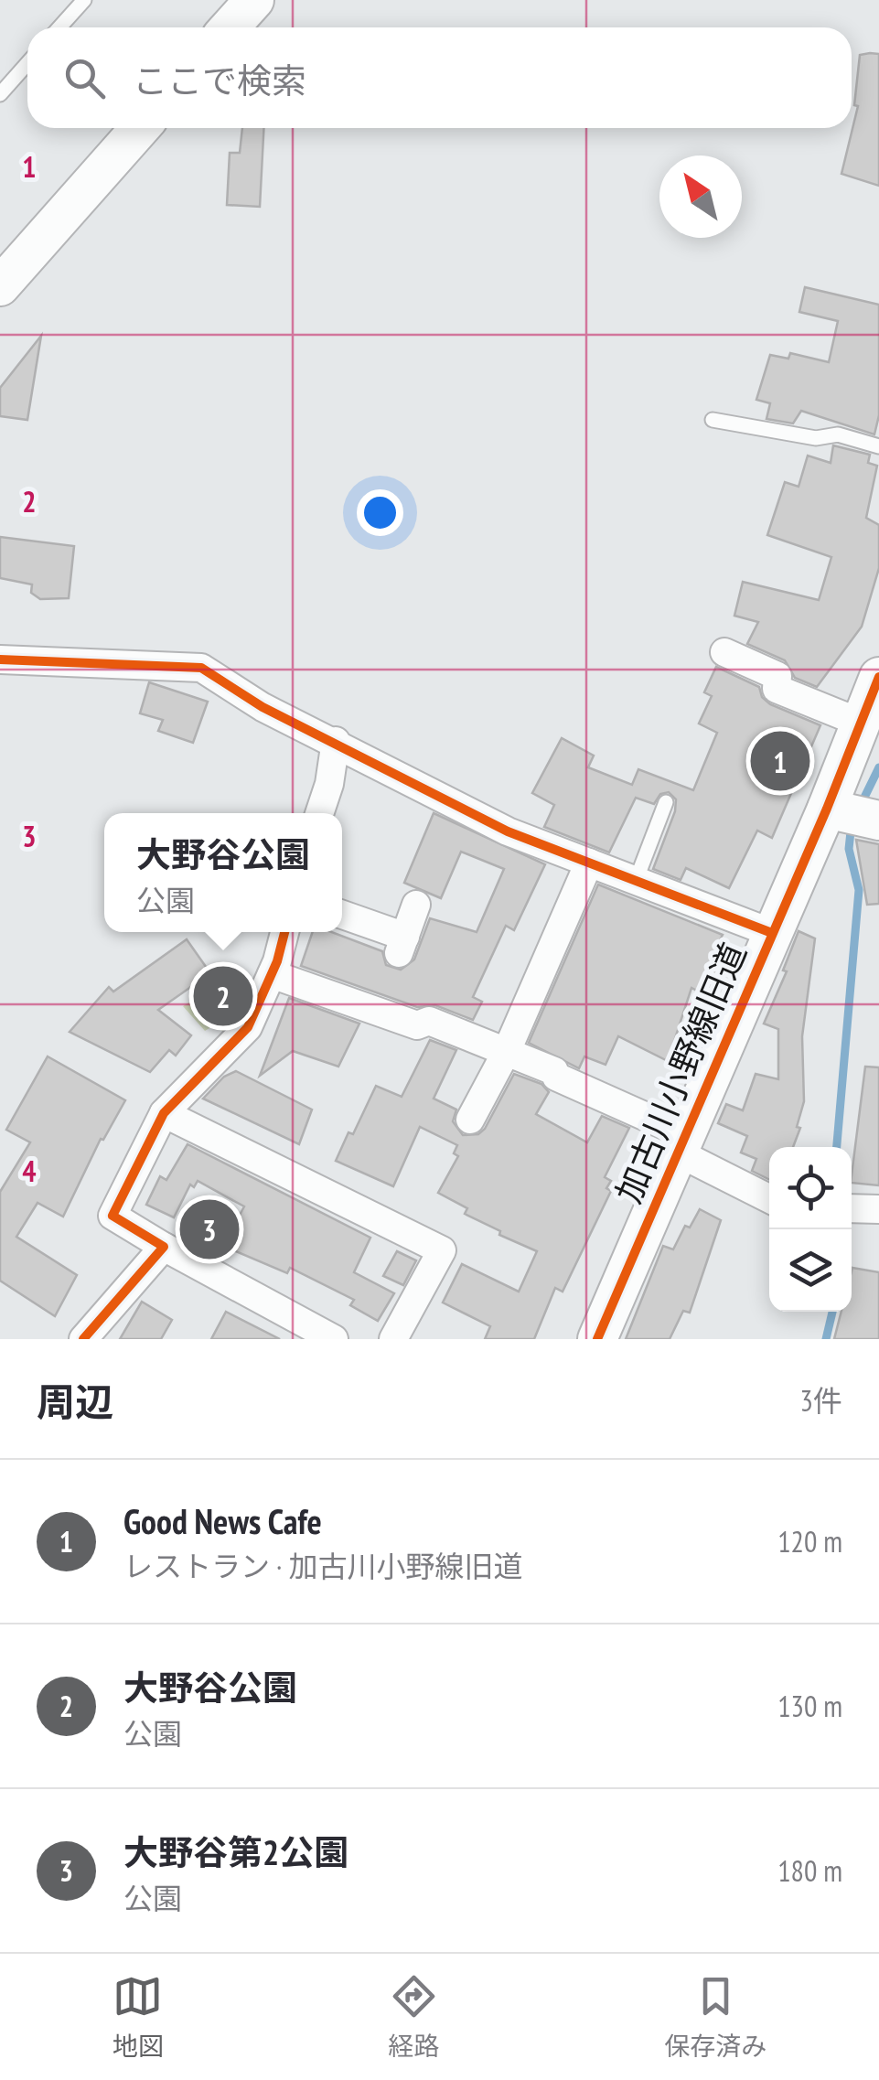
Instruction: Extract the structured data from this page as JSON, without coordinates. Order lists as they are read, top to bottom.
{
  "streets": {
    "street": ["加古川小野線旧道"]
  },
  "north": "top left",
  "page": {
    "search": "ここで検索",
    "pins": ["1", "2", "3"],
    "popup": ["大野谷公園", "公園"],
    "heading": ["周辺", "3件"],
    "list": [
      {
        "mark": "1",
        "name": "Good News Cafe",
        "note": "レストラン · 加古川小野線旧道",
        "value": "120 m"
      },
      {
        "mark": "2",
        "name": "大野谷公園",
        "note": "公園",
        "value": "130 m"
      },
      {
        "mark": "3",
        "name": "大野谷第2公園",
        "note": "公園",
        "value": "180 m"
      }
    ],
    "nav": ["地図", "経路", "保存済み"]
  },
  "grid": {
    "rows": [
      "1",
      "2",
      "3",
      "4"
    ]
  }
}
